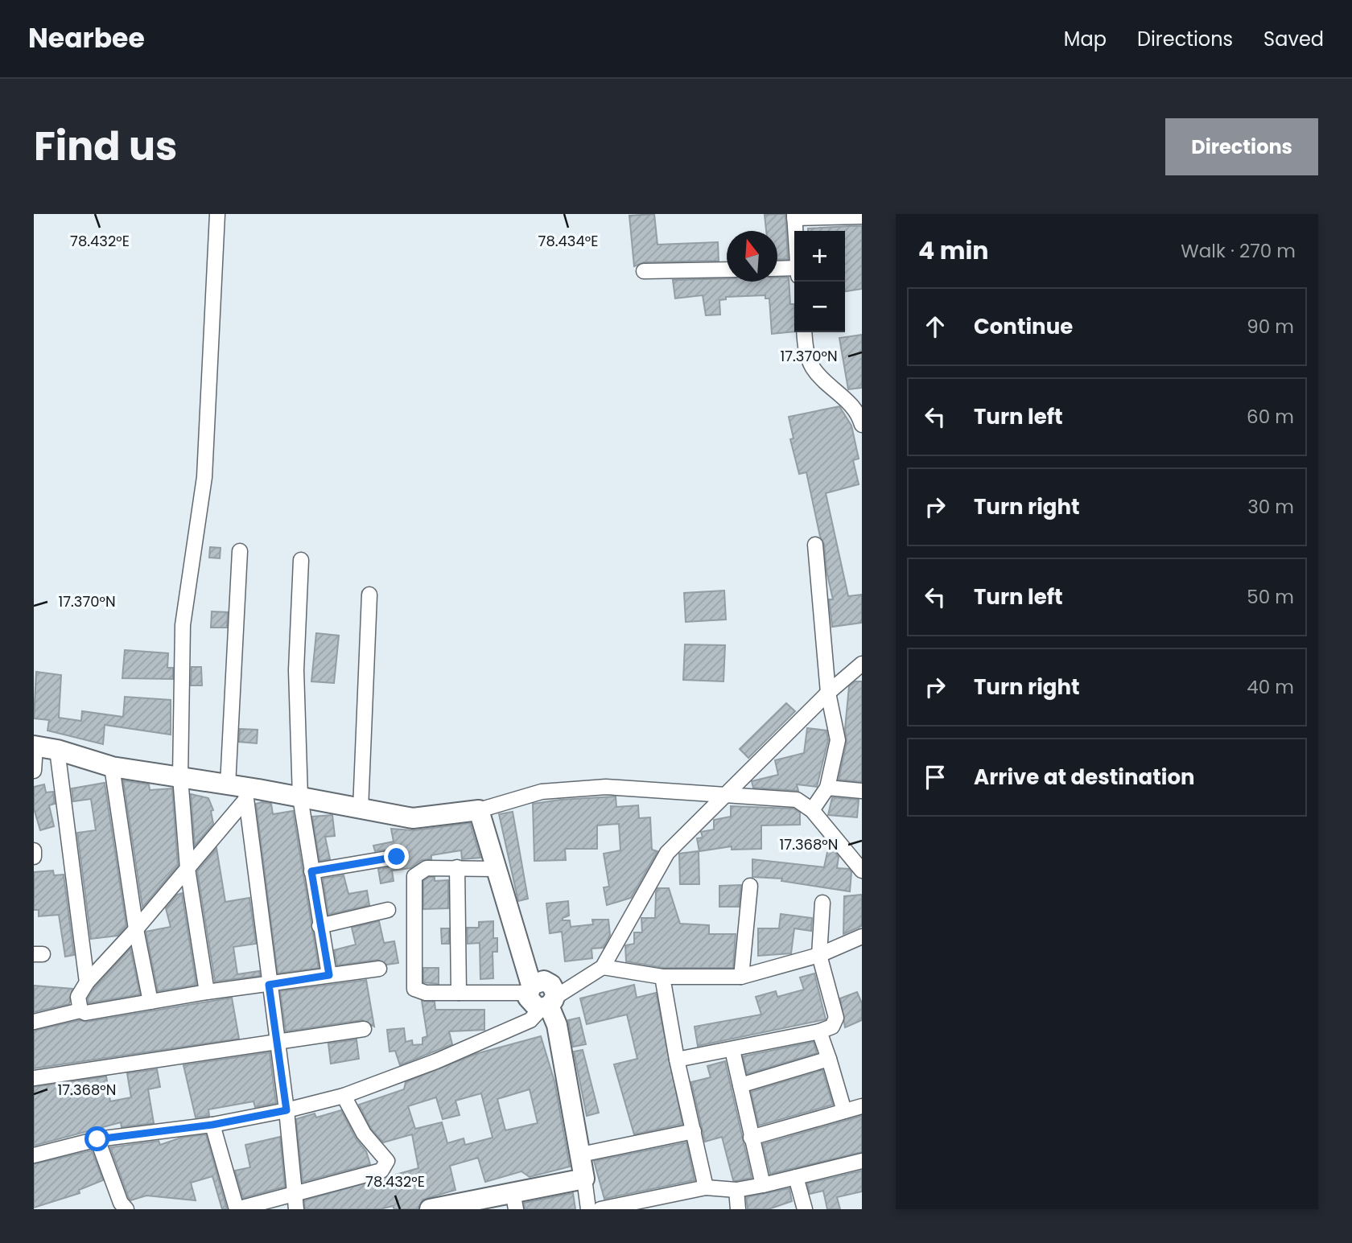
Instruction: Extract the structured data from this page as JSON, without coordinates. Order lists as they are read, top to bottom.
{
  "north": "top",
  "page": {
    "header": "Nearbee",
    "nav": ["Map", "Directions", "Saved"],
    "title": "Find us",
    "buttons": "Directions",
    "heading": ["4 min", "Walk · 270 m"],
    "map_buttons": ["+", "−"],
    "list": [
      ["Continue", "90 m"],
      ["Turn left", "60 m"],
      ["Turn right", "30 m"],
      ["Turn left", "50 m"],
      ["Turn right", "40 m"],
      "Arrive at destination"
    ]
  },
  "coordinates": [
    "78.432°E",
    "78.434°E",
    "17.370°N",
    "17.368°N"
  ]
}
